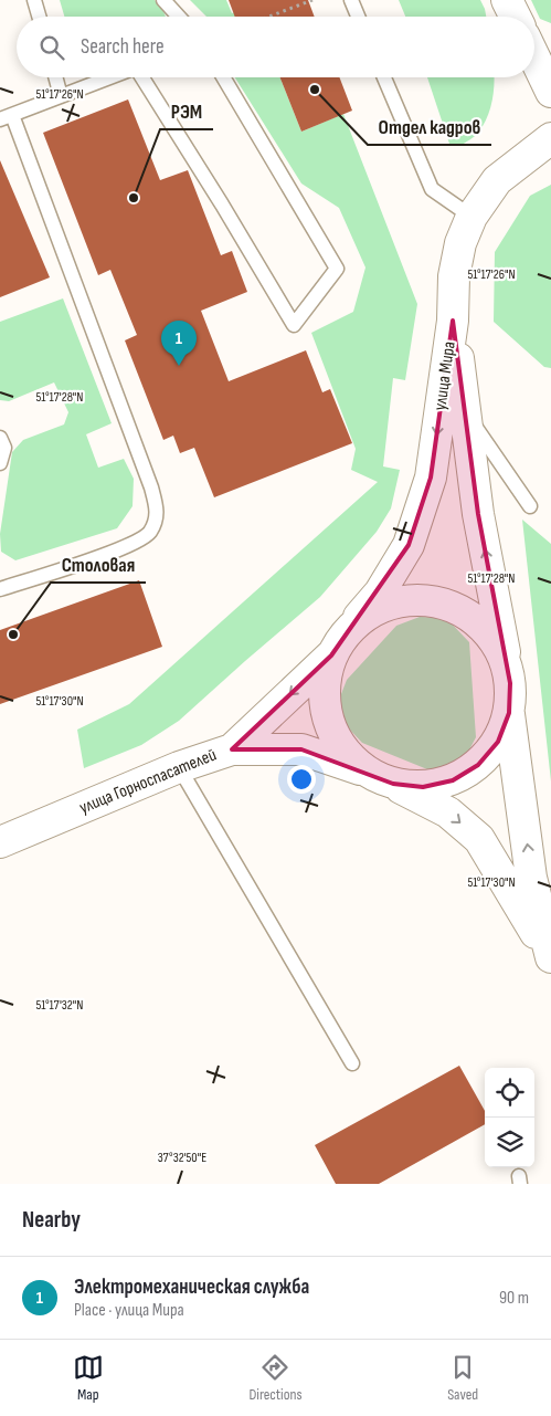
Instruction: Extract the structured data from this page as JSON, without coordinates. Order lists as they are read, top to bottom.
{
  "streets": {
    "street": ["улица Мира", "улица Горноспасателей"]
  },
  "crossings": [
    ["улица Мира", "улица Горноспасателей"]
  ],
  "one_way": ["улица Мира"],
  "places": ["Отдел кадров", "РЭМ", "Столовая"],
  "page": {
    "search": "Search here",
    "pins": "1",
    "heading": "Nearby",
    "list": [
      {
        "mark": "1",
        "name": "Электромеханическая служба",
        "note": "Place · улица Мира",
        "value": "90 m"
      }
    ],
    "nav": ["Map", "Directions", "Saved"]
  },
  "coordinates": [
    "51°17'26\"N",
    "51°17'28\"N",
    "51°17'30\"N",
    "51°17'32\"N",
    "37°32'50\"E"
  ]
}
